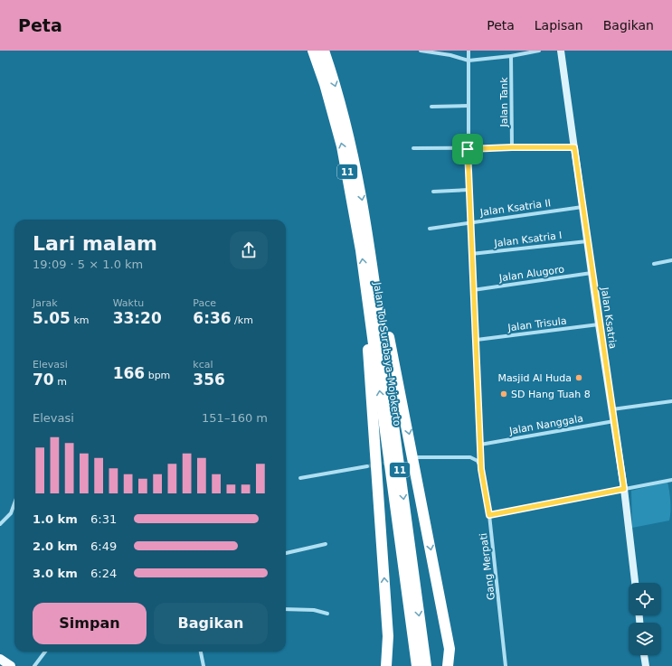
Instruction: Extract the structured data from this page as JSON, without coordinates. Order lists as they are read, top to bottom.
{
  "streets": {
    "highway": ["11", "Jalan Tol Surabaya–Mojokerto"],
    "street": [
      "Jalan Tank",
      "Jalan Ksatria II",
      "Jalan Ksatria I",
      "Jalan Alugoro",
      "Jalan Ksatria",
      "Jalan Trisula",
      "Jalan Nanggala",
      "Gang Merpati"
    ]
  },
  "crossings": [
    ["Jalan Ksatria II", "Jalan Ksatria"],
    ["Jalan Ksatria II", "Gang Merpati"],
    ["Jalan Ksatria I", "Jalan Ksatria"],
    ["Jalan Ksatria I", "Gang Merpati"],
    ["Jalan Alugoro", "Jalan Ksatria"],
    ["Jalan Alugoro", "Gang Merpati"],
    ["Jalan Ksatria", "Jalan Trisula"],
    ["Jalan Ksatria", "Jalan Nanggala"],
    ["Jalan Trisula", "Gang Merpati"],
    ["Jalan Nanggala", "Gang Merpati"]
  ],
  "places": ["Masjid Al Huda", "SD Hang Tuah 8"],
  "page": {
    "header": "Peta",
    "nav": ["Peta", "Lapisan", "Bagikan"],
    "heading": ["Lari malam", "19:09 · 5 × 1.0 km"],
    "stats": [
      ["Jarak", "5.05 km"],
      ["Waktu", "33:20"],
      ["Pace", "6:36 /km"],
      ["Elevasi", "70 m"],
      ["166 bpm"],
      ["kcal", "356"]
    ],
    "chart": ["Elevasi", "151–160 m"],
    "list": [
      {
        "name": "1.0 km",
        "note": "6:31"
      },
      {
        "name": "2.0 km",
        "note": "6:49"
      },
      {
        "name": "3.0 km",
        "note": "6:24"
      }
    ],
    "buttons": ["Simpan", "Bagikan"]
  }
}
